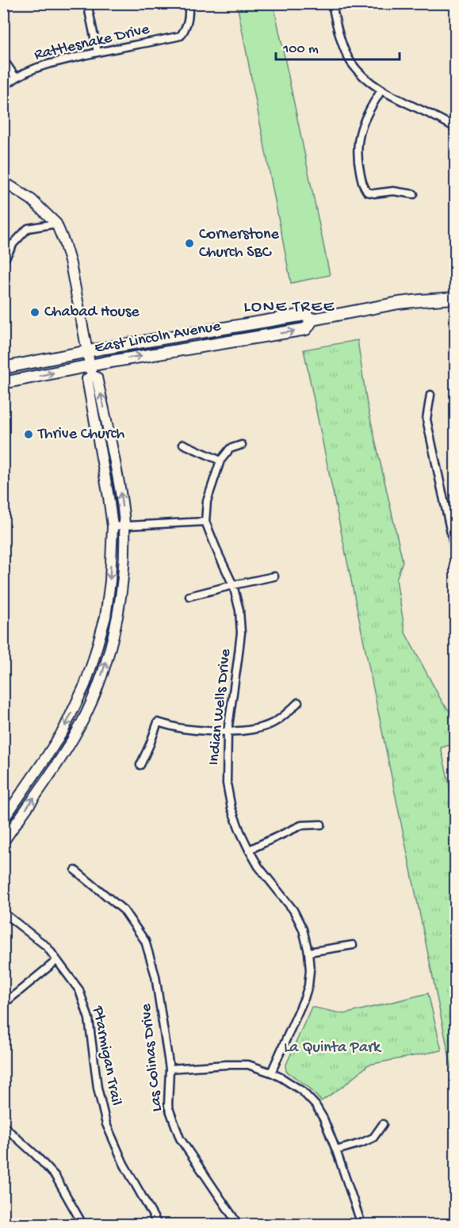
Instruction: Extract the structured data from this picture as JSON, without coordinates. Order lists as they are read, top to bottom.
{
  "streets": {
    "main road": ["East Lincoln Avenue"],
    "street": [
      "Rattlesnake Drive",
      "Indian Wells Drive",
      "Ptarmigan Trail",
      "Las Colinas Drive"
    ]
  },
  "districts": ["LONE TREE"],
  "parks": ["La Quinta Park"],
  "places": ["Cornerstone Church SBC", "Chabad House", "Thrive Church"],
  "scale_bar": "100 m"
}
